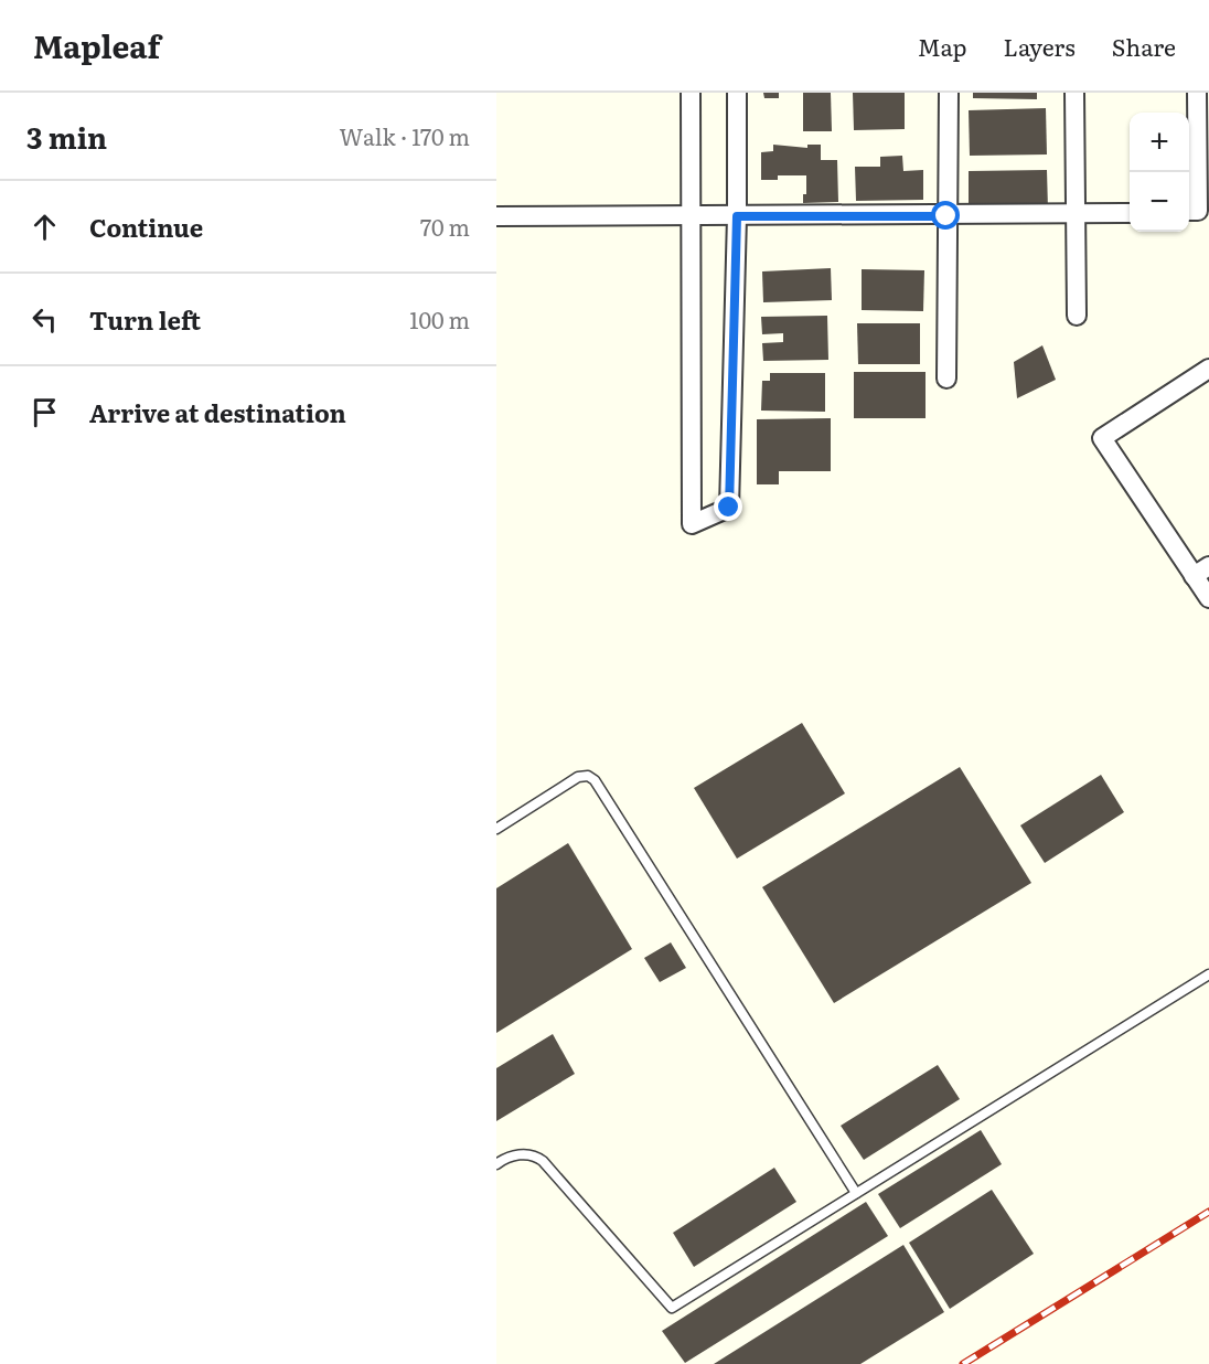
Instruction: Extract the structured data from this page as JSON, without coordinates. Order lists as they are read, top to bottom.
{
  "page": {
    "header": "Mapleaf",
    "nav": ["Map", "Layers", "Share"],
    "heading": ["3 min", "Walk · 170 m"],
    "map_buttons": ["+", "−"],
    "list": [
      ["Continue", "70 m"],
      ["Turn left", "100 m"],
      "Arrive at destination"
    ]
  }
}
